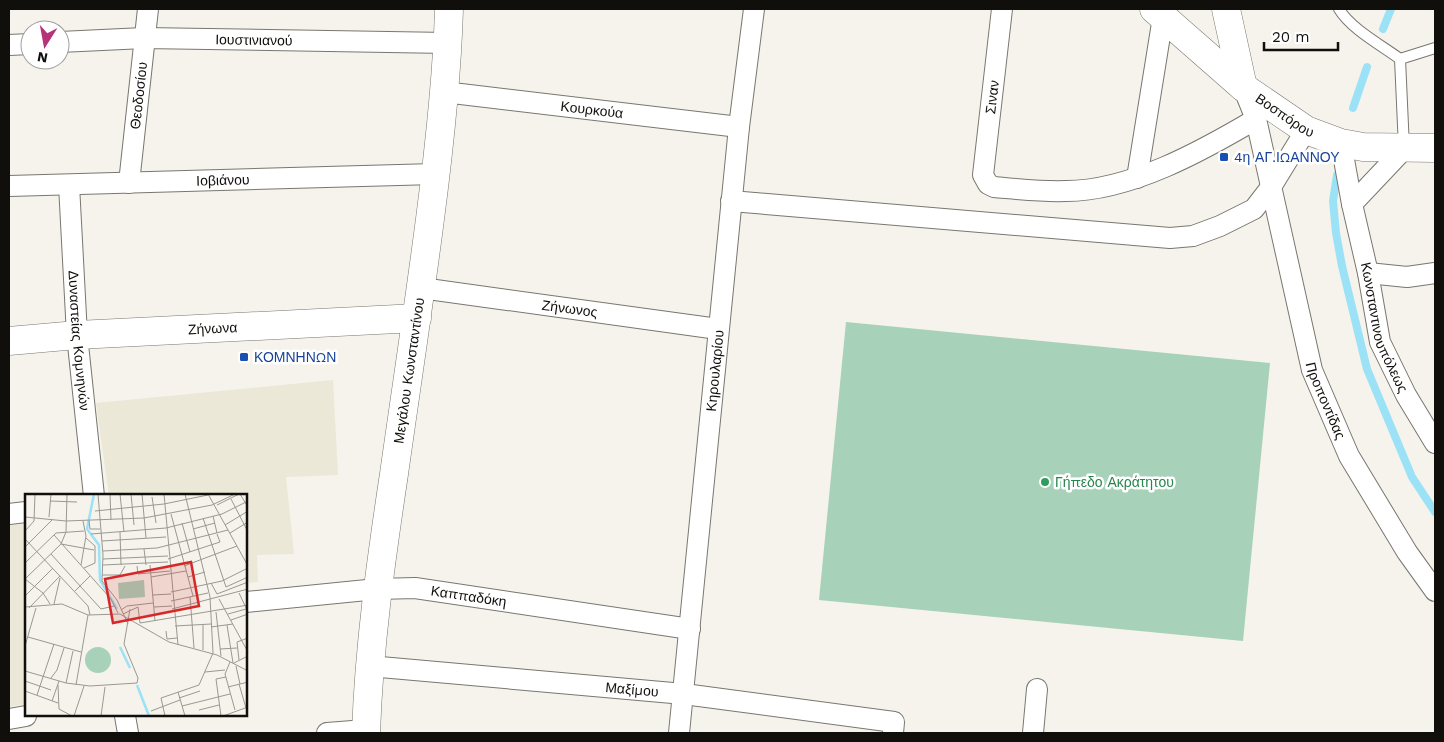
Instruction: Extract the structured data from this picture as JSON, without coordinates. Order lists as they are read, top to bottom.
{
  "streets": {
    "street": [
      "Ιουστινιανού",
      "Θεοδοσίου",
      "Σιναν",
      "Κουρκούα",
      "Βοσπόρου",
      "Ιοβιάνου",
      "Ζήνωνος",
      "Κωνσταντινουπόλεως",
      "Ζήνωνα",
      "Δυναστείας Κομνηνών",
      "Μεγάλου Κωνσταντίνου",
      "Κηρουλαρίου",
      "Προποντίδας",
      "Καππαδόκη",
      "Μαξίμου"
    ]
  },
  "crossings": [
    ["Ιουστινιανού", "Θεοδοσίου"],
    ["Ιουστινιανού", "Μεγάλου Κωνσταντίνου"],
    ["Θεοδοσίου", "Ιοβιάνου"],
    ["Κουρκούα", "Μεγάλου Κωνσταντίνου"],
    ["Κουρκούα", "Κηρουλαρίου"],
    ["Βοσπόρου", "Κωνσταντινουπόλεως"],
    ["Βοσπόρου", "Προποντίδας"],
    ["Ιοβιάνου", "Δυναστείας Κομνηνών"],
    ["Ιοβιάνου", "Μεγάλου Κωνσταντίνου"],
    ["Ζήνωνος", "Μεγάλου Κωνσταντίνου"],
    ["Ζήνωνος", "Κηρουλαρίου"],
    ["Ζήνωνα", "Δυναστείας Κομνηνών"],
    ["Ζήνωνα", "Μεγάλου Κωνσταντίνου"],
    ["Μεγάλου Κωνσταντίνου", "Καππαδόκη"],
    ["Μεγάλου Κωνσταντίνου", "Μαξίμου"],
    ["Κηρουλαρίου", "Καππαδόκη"],
    ["Κηρουλαρίου", "Μαξίμου"]
  ],
  "places": {
    "transit": ["4η ΑΓ.ΙΩΑΝΝΟΥ", "ΚΟΜΝΗΝΩΝ"],
    "other": ["Γήπεδο Ακράτητου"]
  },
  "scale_bar": "20 m",
  "north": "bottom"
}
